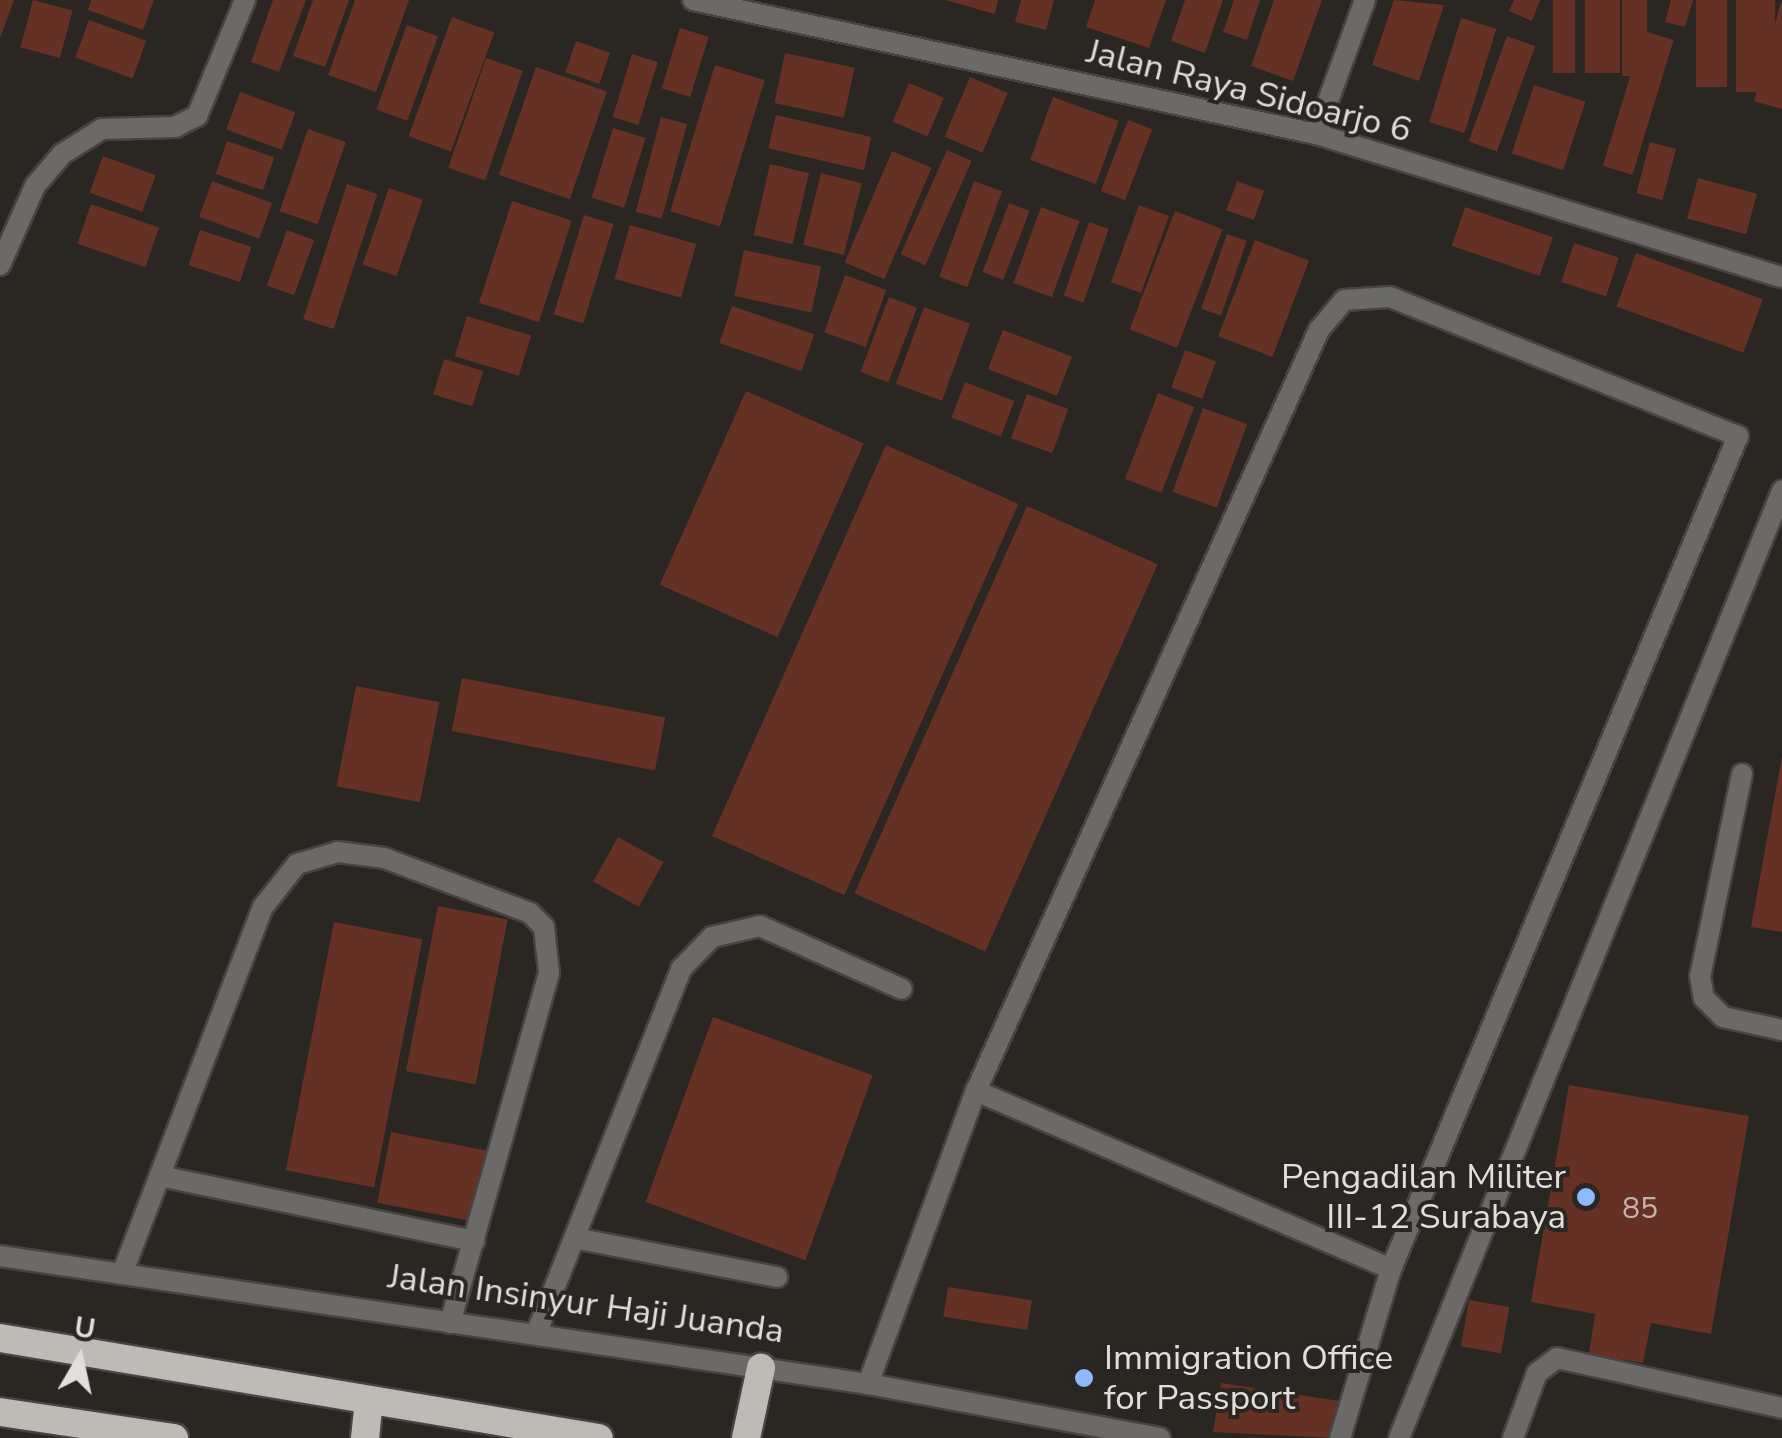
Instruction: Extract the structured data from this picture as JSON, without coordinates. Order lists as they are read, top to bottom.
{
  "streets": {
    "street": ["Jalan Raya Sidoarjo 6", "Jalan Insinyur Haji Juanda"]
  },
  "places": ["Pengadilan Militer III-12 Surabaya", "Immigration Office for Passport"],
  "house_numbers": ["85"],
  "north": "top"
}
